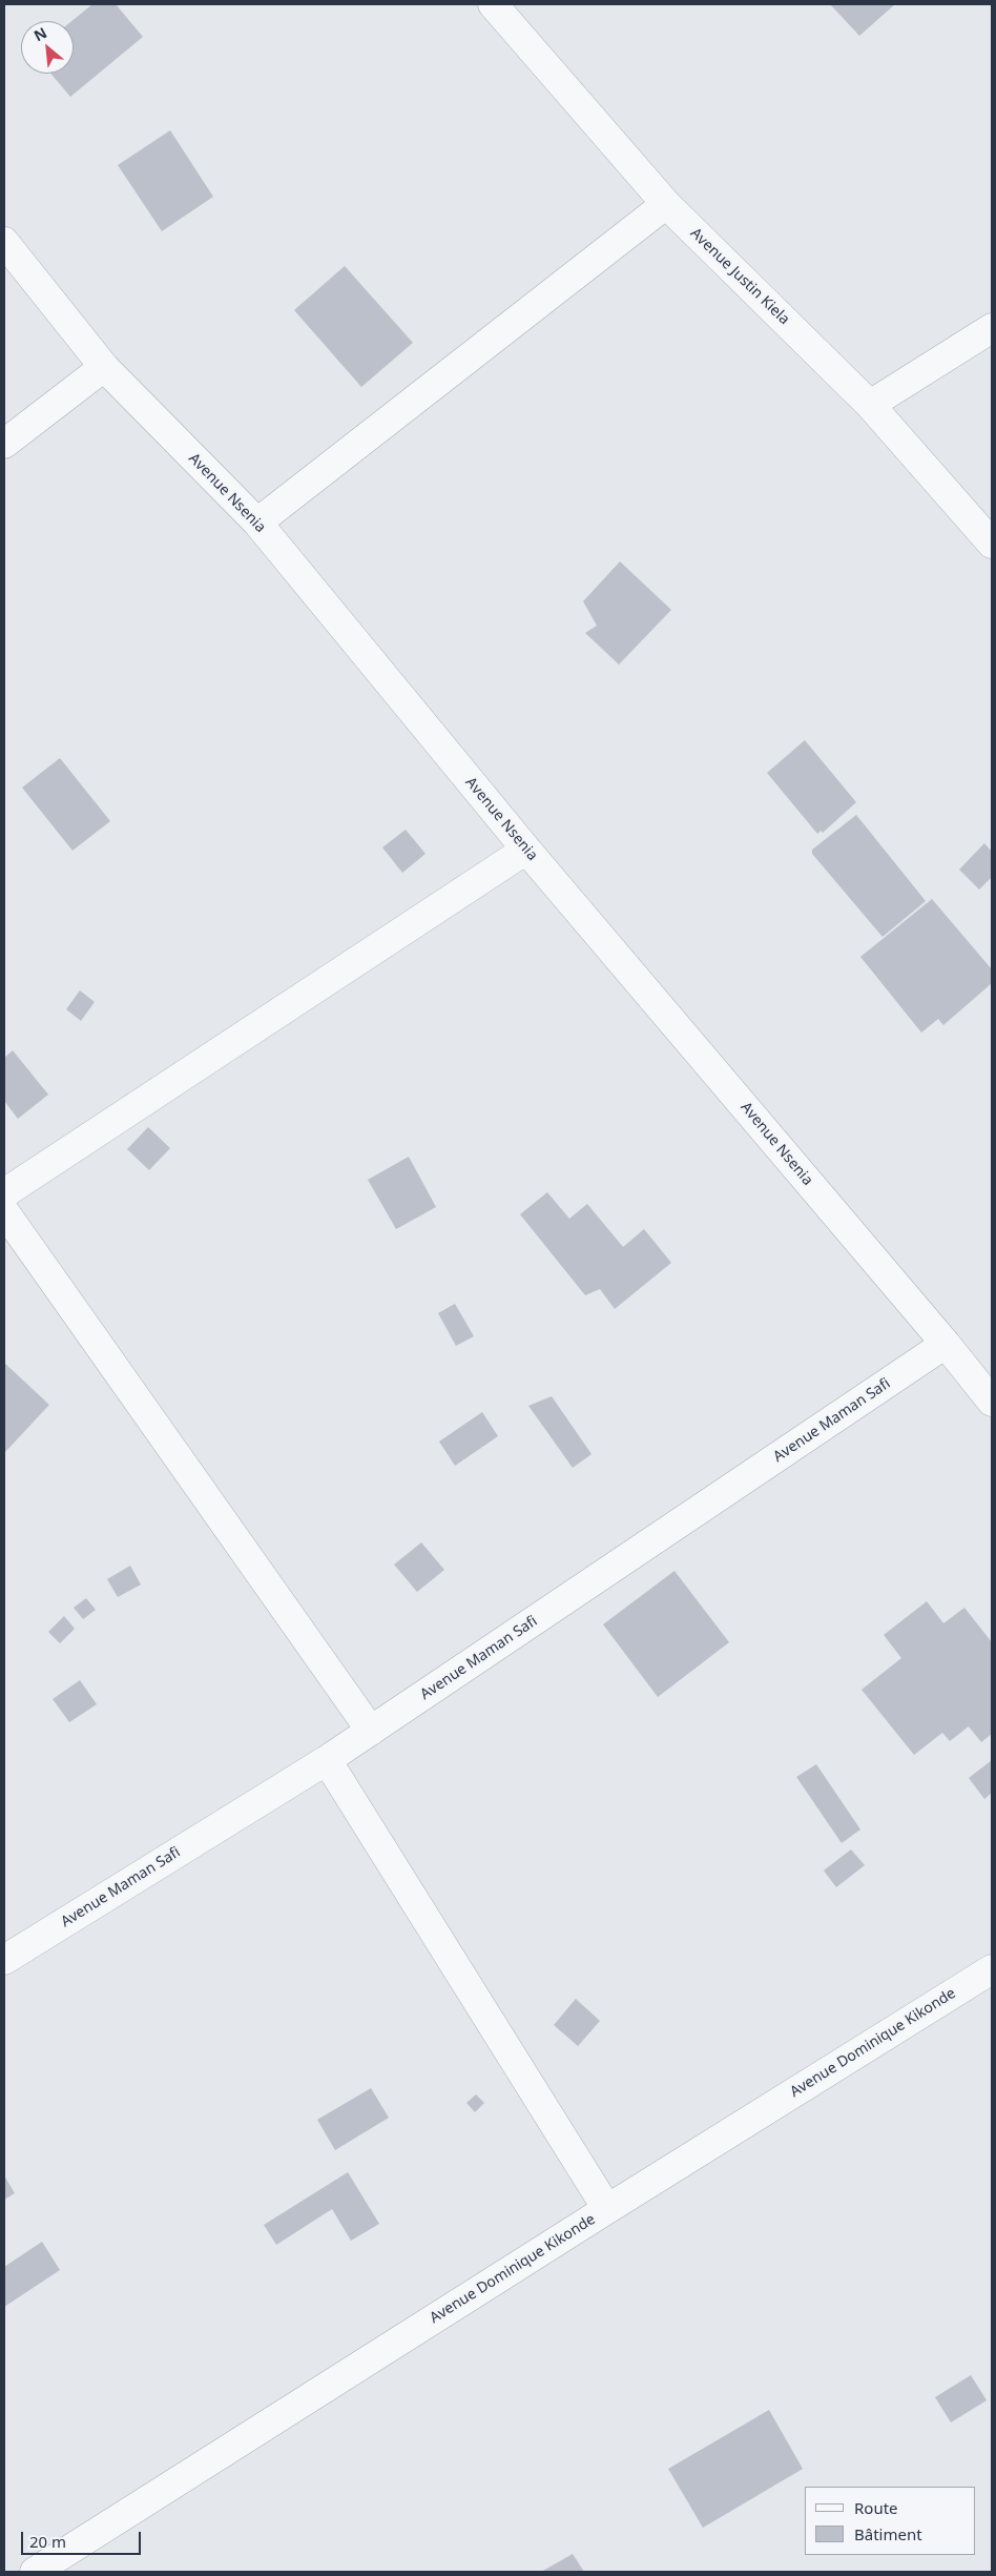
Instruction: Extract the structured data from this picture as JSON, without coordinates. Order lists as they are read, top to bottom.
{
  "streets": {
    "street": [
      "Avenue Justin Kiela",
      "Avenue Nsenia",
      "Avenue Maman Safi",
      "Avenue Dominique Kikonde"
    ]
  },
  "crossings": [
    ["Avenue Nsenia", "Avenue Maman Safi"]
  ],
  "legend": ["Route", "Bâtiment"],
  "scale_bar": "20 m",
  "north": "top left"
}
